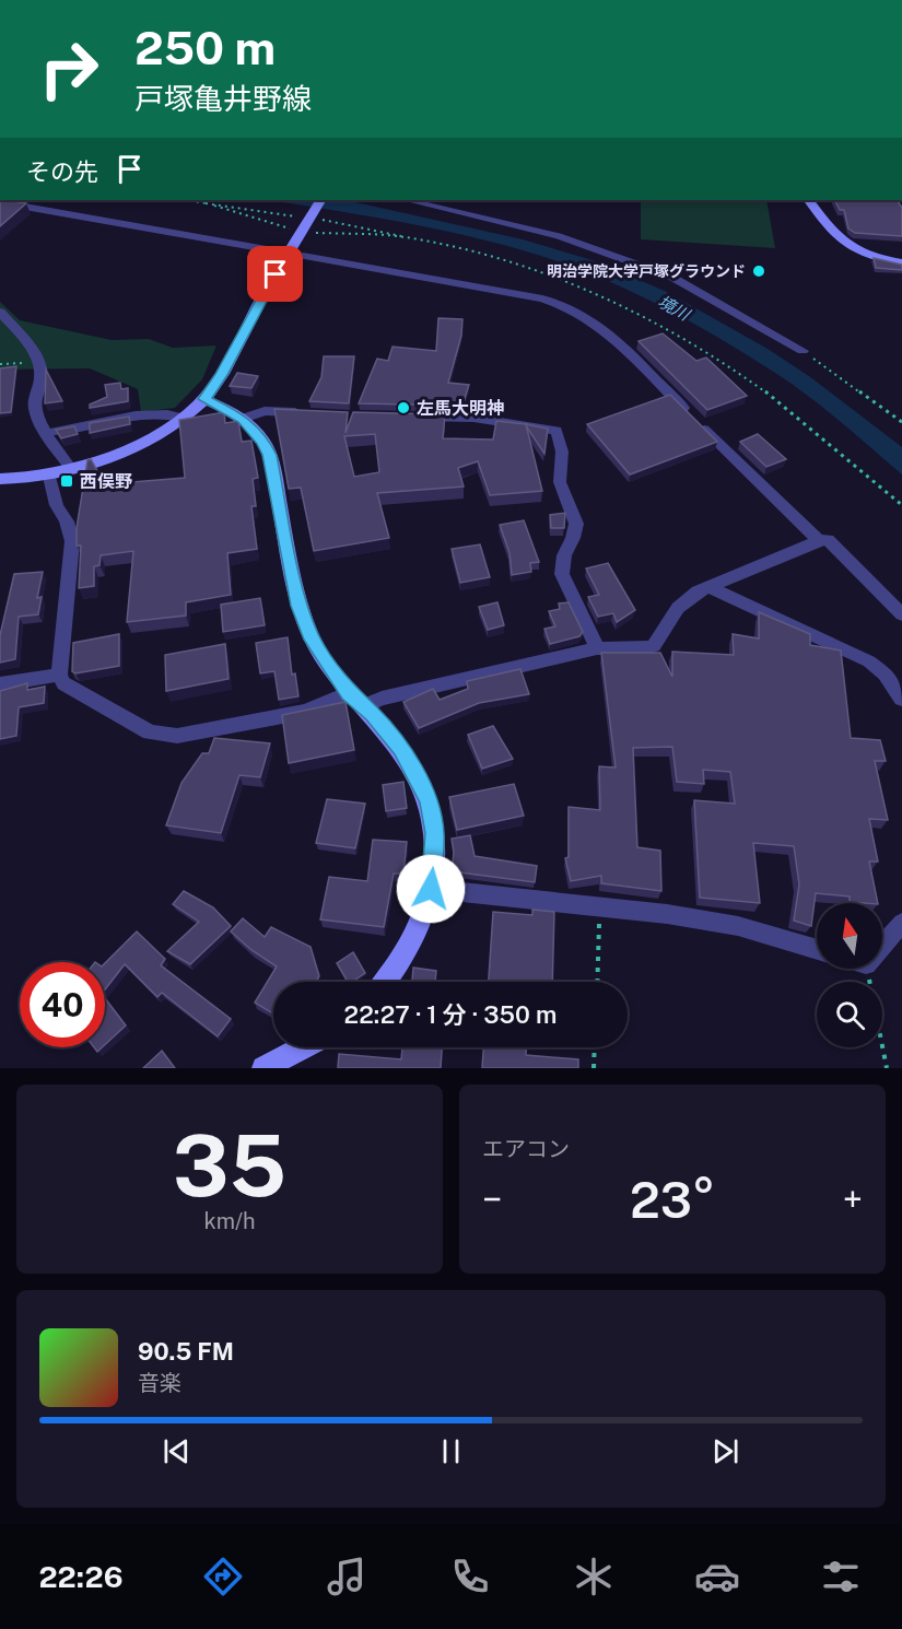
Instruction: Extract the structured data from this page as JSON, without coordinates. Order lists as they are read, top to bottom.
{
  "water": ["境川"],
  "places": {
    "other": ["明治学院大学戸塚グラウンド", "左馬大明神"],
    "transit": ["西俣野"]
  },
  "north": "top",
  "page": {
    "turn": ["250 m", "戸塚亀井野線"],
    "then": "その先",
    "limit": "40",
    "trip": "22:27 · 1 分 · 350 m",
    "tile": [
      ["35", "km/h"],
      "エアコン"
    ],
    "heat": ["−", "23°", "+"],
    "song": ["90.5 FM", "音楽"],
    "tabs": "22:26"
  }
}
